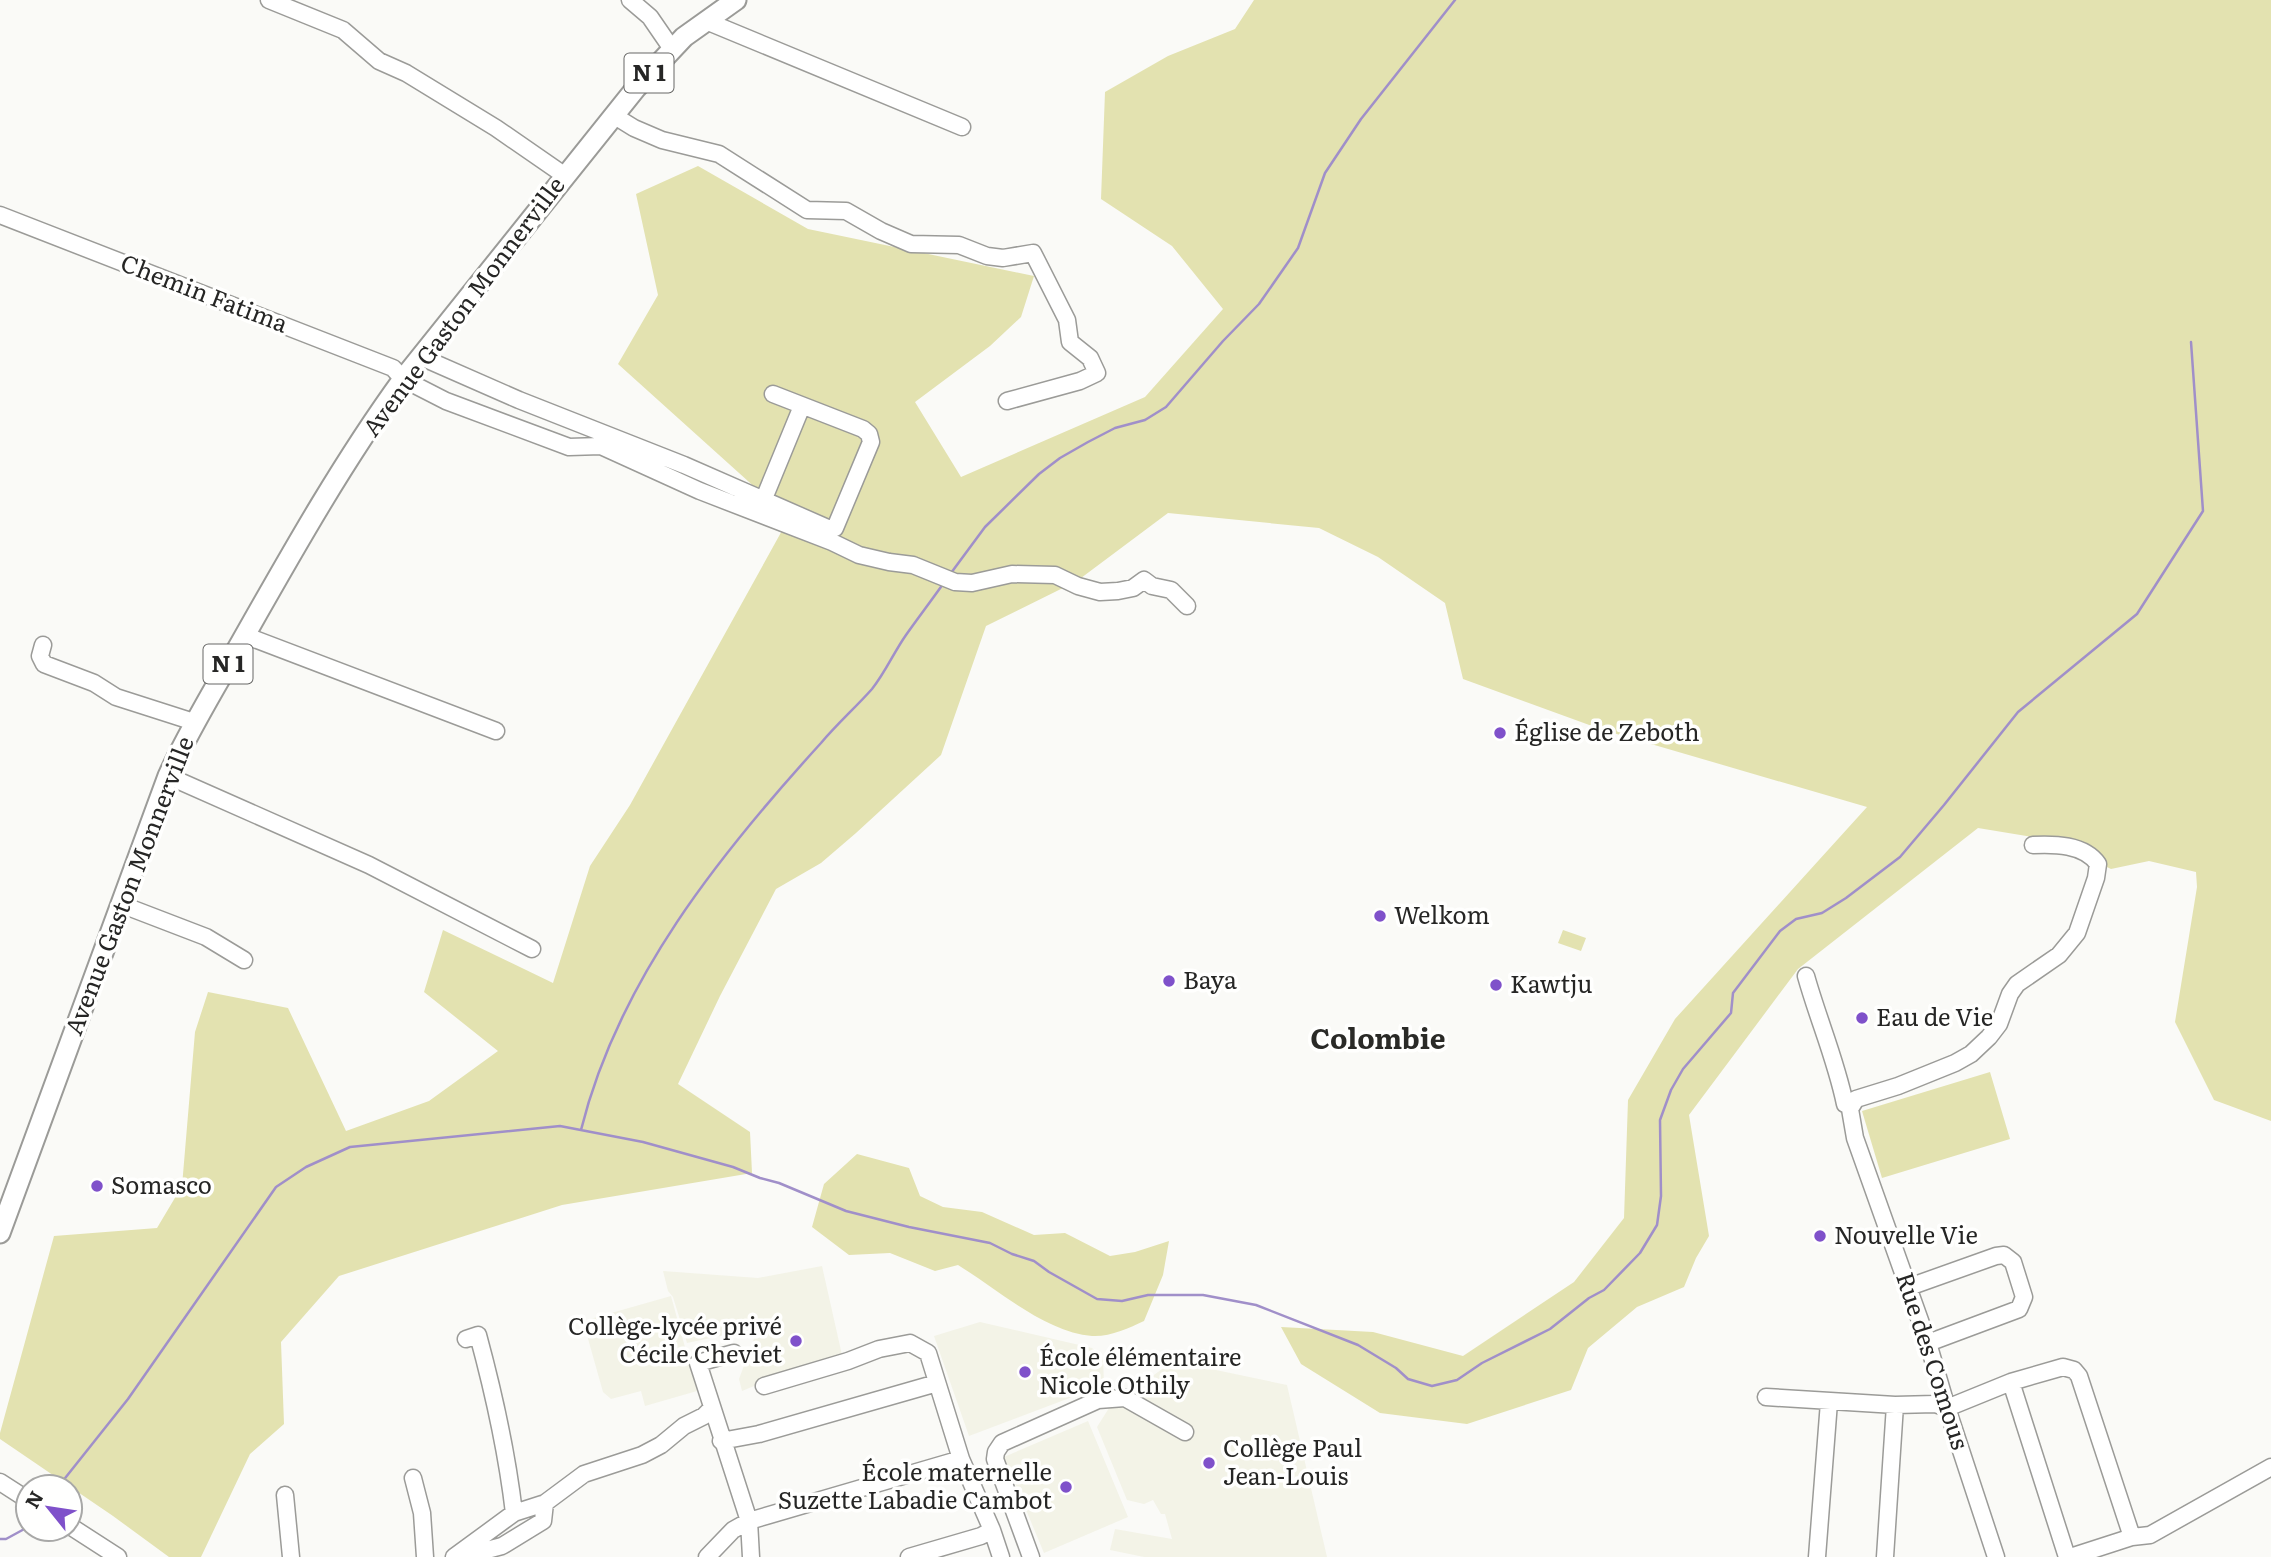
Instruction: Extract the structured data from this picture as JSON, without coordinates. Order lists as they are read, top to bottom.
{
  "streets": {
    "main road": ["N 1", "Avenue Gaston Monnerville"],
    "street": ["Chemin Fatima", "Rue des Comous"]
  },
  "crossings": [
    ["Chemin Fatima", "Avenue Gaston Monnerville"]
  ],
  "districts": ["Colombie"],
  "places": [
    "Église de Zeboth",
    "Welkom",
    "Baya",
    "Kawtju",
    "Eau de Vie",
    "Somasco",
    "Nouvelle Vie",
    "Collège-lycée privé Cécile Cheviet",
    "École élémentaire Nicole Othily",
    "Collège Paul Jean-Louis",
    "École maternelle Suzette Labadie Cambot"
  ],
  "north": "top left"
}
